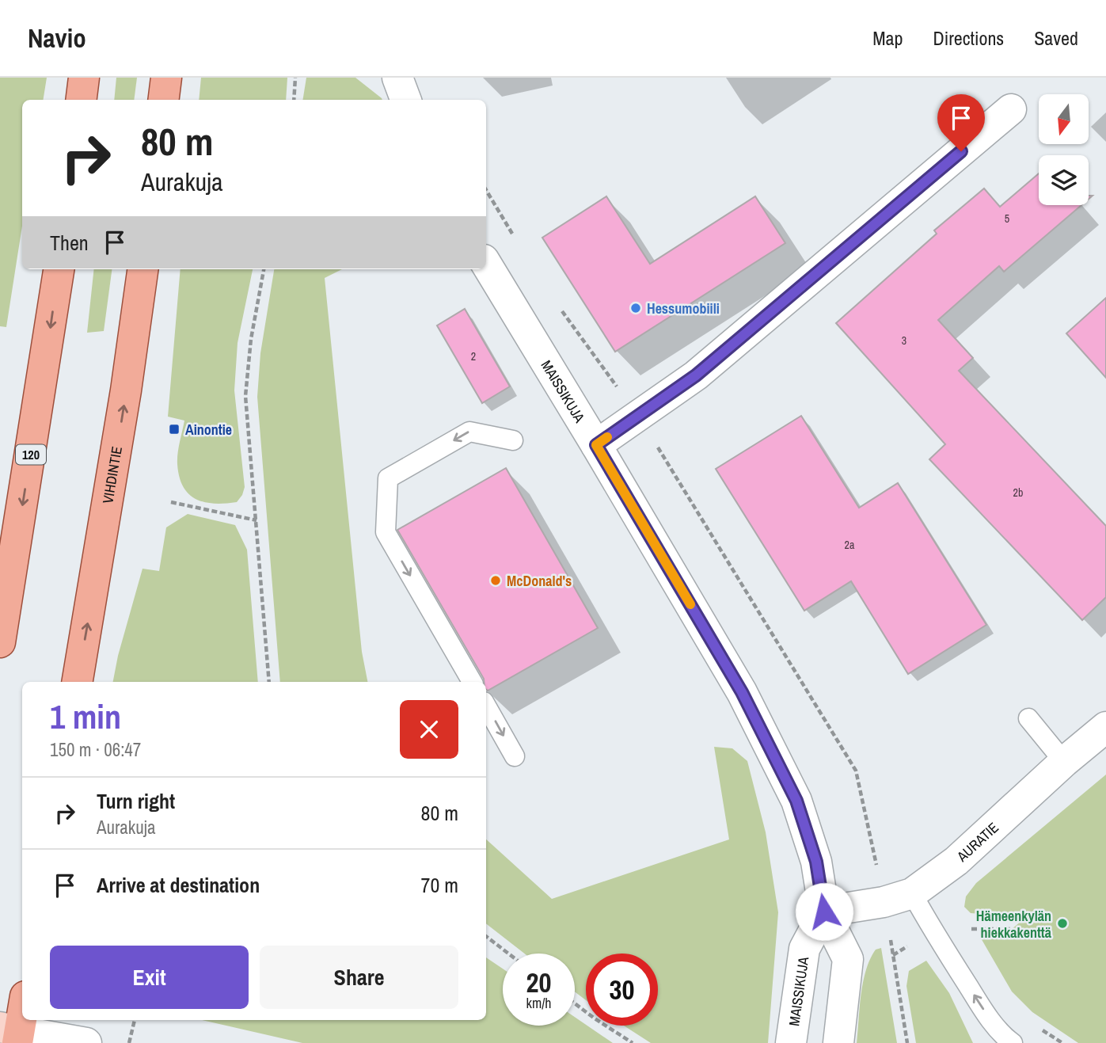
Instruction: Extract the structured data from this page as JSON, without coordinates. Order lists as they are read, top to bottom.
{
  "streets": {
    "main road": ["120", "VIHDINTIE"],
    "street": ["MAISSIKUJA", "AURATIE"]
  },
  "crossings": [
    ["MAISSIKUJA", "AURATIE"]
  ],
  "places": {
    "other": ["Hessumobiili", "McDonald's", "Hämeenkylän hiekkakenttä"],
    "transit": ["Ainontie"]
  },
  "house_numbers": [
    "5",
    "3",
    "2",
    "2b",
    "2a"
  ],
  "north": "bottom",
  "page": {
    "header": "Navio",
    "nav": ["Map", "Directions", "Saved"],
    "turn": ["80 m", "Aurakuja"],
    "then": "Then",
    "heading": ["1 min", "150 m · 06:47"],
    "list": [
      {
        "name": "Turn right",
        "note": "Aurakuja",
        "value": "80 m"
      },
      {
        "name": "Arrive at destination",
        "value": "70 m"
      }
    ],
    "buttons": ["Exit", "Share"],
    "speed": "20 km/h",
    "limit": "30"
  }
}
